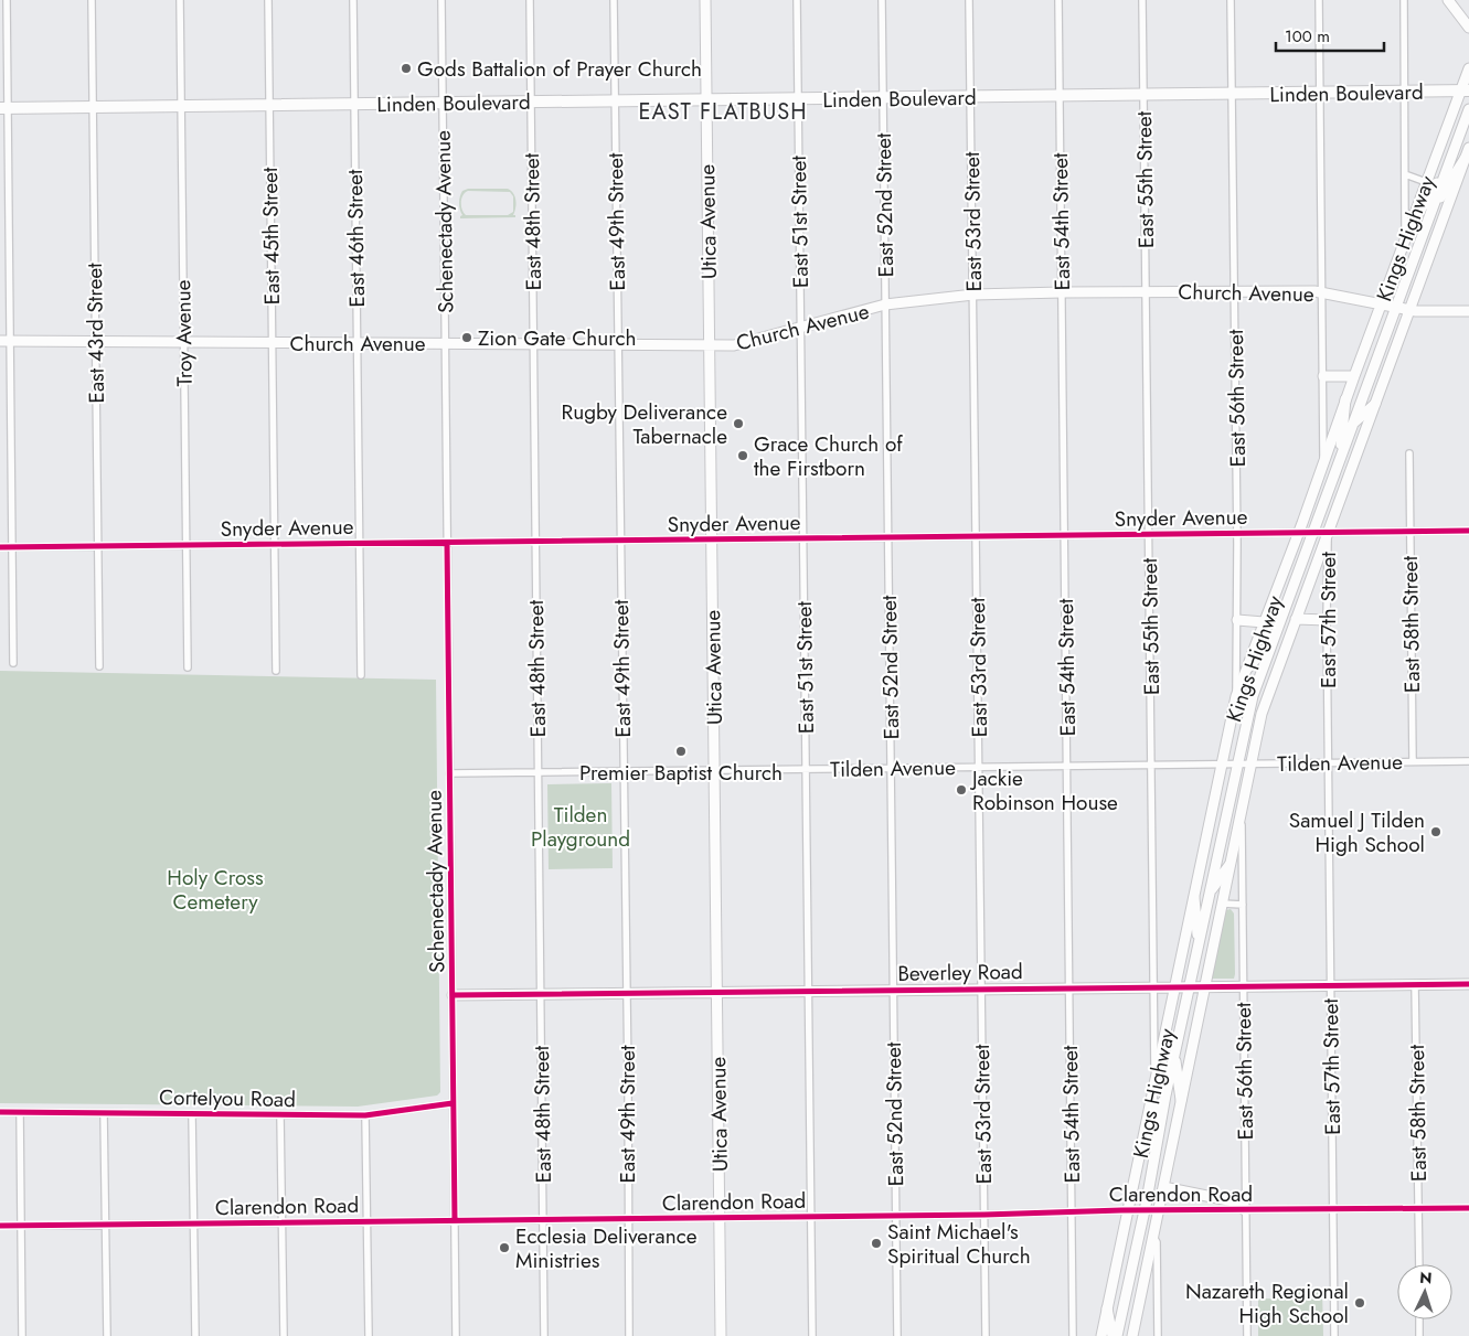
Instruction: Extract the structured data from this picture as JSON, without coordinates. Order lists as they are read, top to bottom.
{
  "streets": {
    "highway": ["Linden Boulevard"],
    "main road": [
      "Utica Avenue",
      "Kings Highway",
      "Church Avenue",
      "Beverley Road"
    ],
    "street": [
      "East 55th Street",
      "East 52nd Street",
      "Schenectady Avenue",
      "East 48th Street",
      "East 49th Street",
      "East 51st Street",
      "East 53rd Street",
      "East 54th Street",
      "East 45th Street",
      "East 46th Street",
      "East 43rd Street",
      "Troy Avenue",
      "East 56th Street",
      "Snyder Avenue",
      "East 57th Street",
      "East 58th Street",
      "Tilden Avenue",
      "Cortelyou Road",
      "Clarendon Road"
    ]
  },
  "crossings": [
    ["Linden Boulevard", "East 55th Street"],
    ["Linden Boulevard", "East 52nd Street"],
    ["Linden Boulevard", "Schenectady Avenue"],
    ["Linden Boulevard", "East 48th Street"],
    ["Linden Boulevard", "East 49th Street"],
    ["Linden Boulevard", "Utica Avenue"],
    ["Linden Boulevard", "East 51st Street"],
    ["Linden Boulevard", "East 53rd Street"],
    ["Linden Boulevard", "East 54th Street"],
    ["Linden Boulevard", "East 45th Street"],
    ["Linden Boulevard", "East 46th Street"],
    ["Linden Boulevard", "Kings Highway"],
    ["Linden Boulevard", "East 43rd Street"],
    ["Linden Boulevard", "Troy Avenue"],
    ["Linden Boulevard", "East 56th Street"],
    ["East 55th Street", "Kings Highway"],
    ["East 55th Street", "Church Avenue"],
    ["East 55th Street", "Snyder Avenue"],
    ["East 55th Street", "Tilden Avenue"],
    ["East 55th Street", "Beverley Road"],
    ["East 52nd Street", "Church Avenue"],
    ["East 52nd Street", "Snyder Avenue"],
    ["East 52nd Street", "Tilden Avenue"],
    ["East 52nd Street", "Beverley Road"],
    ["East 52nd Street", "Clarendon Road"],
    ["Schenectady Avenue", "Church Avenue"],
    ["Schenectady Avenue", "Snyder Avenue"],
    ["Schenectady Avenue", "Tilden Avenue"],
    ["Schenectady Avenue", "Beverley Road"],
    ["Schenectady Avenue", "Cortelyou Road"],
    ["Schenectady Avenue", "Clarendon Road"],
    ["East 48th Street", "Church Avenue"],
    ["East 48th Street", "Snyder Avenue"],
    ["East 48th Street", "Tilden Avenue"],
    ["East 48th Street", "Beverley Road"],
    ["East 48th Street", "Clarendon Road"],
    ["East 49th Street", "Church Avenue"],
    ["East 49th Street", "Snyder Avenue"],
    ["East 49th Street", "Tilden Avenue"],
    ["East 49th Street", "Beverley Road"],
    ["East 49th Street", "Clarendon Road"],
    ["Utica Avenue", "Church Avenue"],
    ["Utica Avenue", "Snyder Avenue"],
    ["Utica Avenue", "Tilden Avenue"],
    ["Utica Avenue", "Beverley Road"],
    ["Utica Avenue", "Clarendon Road"],
    ["East 51st Street", "Church Avenue"],
    ["East 51st Street", "Snyder Avenue"],
    ["East 51st Street", "Tilden Avenue"],
    ["East 51st Street", "Beverley Road"],
    ["East 51st Street", "Clarendon Road"],
    ["East 53rd Street", "Church Avenue"],
    ["East 53rd Street", "Snyder Avenue"],
    ["East 53rd Street", "Tilden Avenue"],
    ["East 53rd Street", "Beverley Road"],
    ["East 53rd Street", "Clarendon Road"],
    ["East 54th Street", "Church Avenue"],
    ["East 54th Street", "Snyder Avenue"],
    ["East 54th Street", "Tilden Avenue"],
    ["East 54th Street", "Beverley Road"],
    ["East 54th Street", "Clarendon Road"],
    ["East 45th Street", "Church Avenue"],
    ["East 45th Street", "Snyder Avenue"],
    ["East 46th Street", "Church Avenue"],
    ["East 46th Street", "Snyder Avenue"],
    ["Kings Highway", "Church Avenue"],
    ["Kings Highway", "East 56th Street"],
    ["Kings Highway", "Snyder Avenue"],
    ["Kings Highway", "East 57th Street"],
    ["Kings Highway", "Tilden Avenue"],
    ["Kings Highway", "Beverley Road"],
    ["Kings Highway", "Clarendon Road"],
    ["Church Avenue", "East 43rd Street"],
    ["Church Avenue", "Troy Avenue"],
    ["Church Avenue", "East 56th Street"],
    ["East 43rd Street", "Snyder Avenue"],
    ["Troy Avenue", "Snyder Avenue"],
    ["East 56th Street", "Snyder Avenue"],
    ["East 56th Street", "Beverley Road"],
    ["East 56th Street", "Clarendon Road"],
    ["Snyder Avenue", "East 57th Street"],
    ["Snyder Avenue", "East 58th Street"],
    ["East 57th Street", "Tilden Avenue"],
    ["East 57th Street", "Beverley Road"],
    ["East 57th Street", "Clarendon Road"],
    ["East 58th Street", "Tilden Avenue"],
    ["East 58th Street", "Beverley Road"],
    ["East 58th Street", "Clarendon Road"]
  ],
  "districts": ["EAST FLATBUSH"],
  "parks": ["Tilden Playground", "Holy Cross Cemetery"],
  "places": [
    "Gods Battalion of Prayer Church",
    "Zion Gate Church",
    "Rugby Deliverance Tabernacle",
    "Grace Church of the Firstborn",
    "Premier Baptist Church",
    "Jackie Robinson House",
    "Samuel J Tilden High School",
    "Saint Michael's Spiritual Church",
    "Ecclesia Deliverance Ministries",
    "Nazareth Regional High School"
  ],
  "scale_bar": "100 m",
  "north": "top"
}
